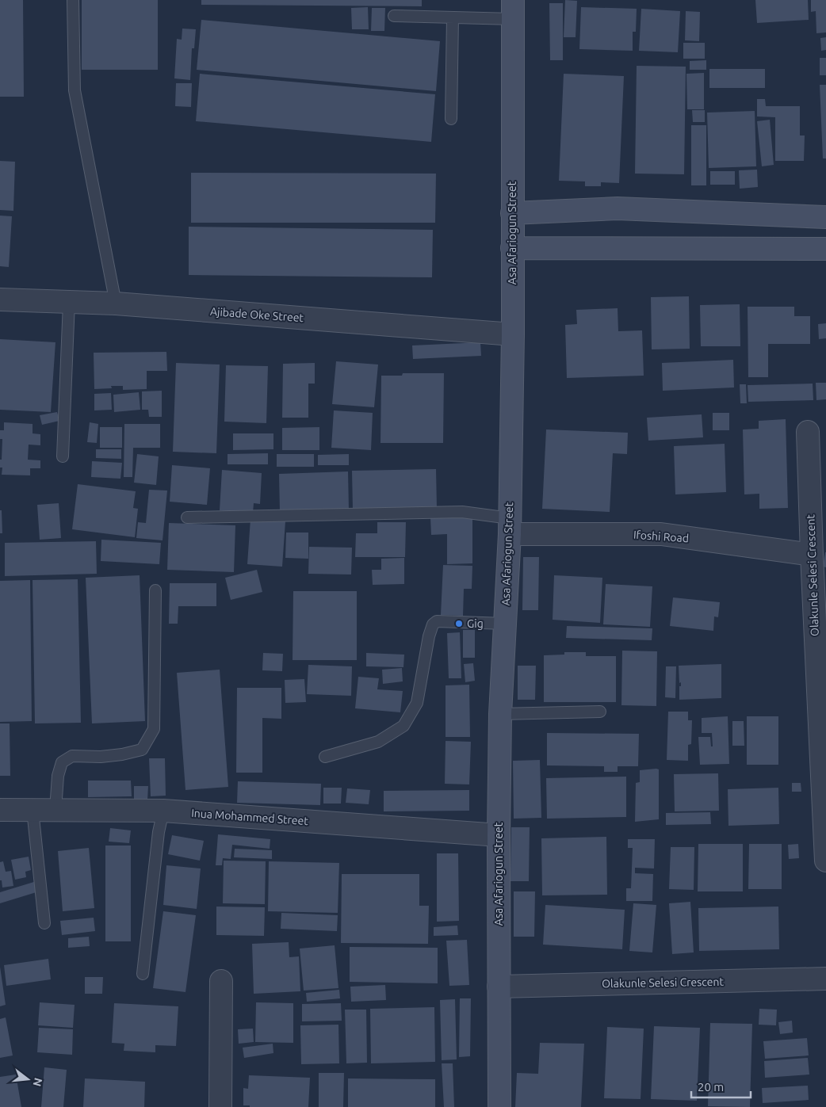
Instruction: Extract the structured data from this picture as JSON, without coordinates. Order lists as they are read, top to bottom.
{
  "streets": {
    "street": [
      "Asa Afariogun Street",
      "Ajibade Oke Street",
      "Ifoshi Road",
      "Olakunle Selesi Crescent",
      "Inua Mohammed Street"
    ]
  },
  "crossings": [
    ["Asa Afariogun Street", "Ajibade Oke Street"],
    ["Asa Afariogun Street", "Ifoshi Road"],
    ["Asa Afariogun Street", "Olakunle Selesi Crescent"],
    ["Asa Afariogun Street", "Inua Mohammed Street"],
    ["Ifoshi Road", "Olakunle Selesi Crescent"]
  ],
  "places": ["Gig"],
  "scale_bar": "20 m",
  "north": "right"
}
